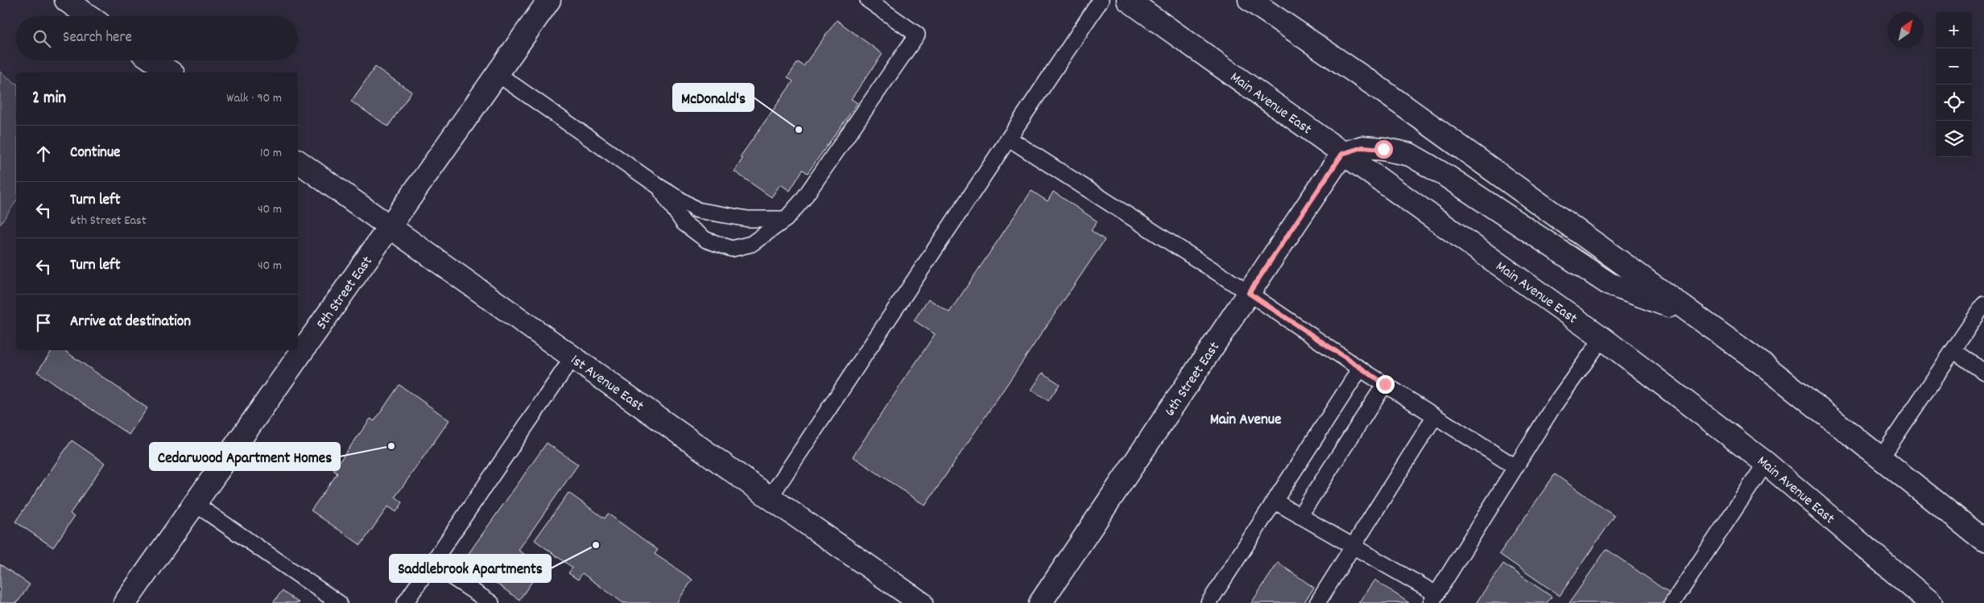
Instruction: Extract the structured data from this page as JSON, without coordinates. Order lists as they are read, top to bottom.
{
  "streets": {
    "main road": [
      "Main Avenue East",
      "5th Street East",
      "6th Street East",
      "1st Avenue East"
    ]
  },
  "crossings": [
    ["Main Avenue East", "6th Street East"],
    ["5th Street East", "1st Avenue East"]
  ],
  "districts": ["Main Avenue"],
  "places": ["McDonald's", "Cedarwood Apartment Homes", "Saddlebrook Apartments"],
  "north": "top right",
  "page": {
    "map_buttons": ["+", "−"],
    "search": "Search here",
    "heading": ["2 min", "Walk · 90 m"],
    "list": [
      ["Continue", "10 m"],
      ["Turn left", "6th Street East", "40 m"],
      ["Turn left", "40 m"],
      "Arrive at destination"
    ]
  }
}
